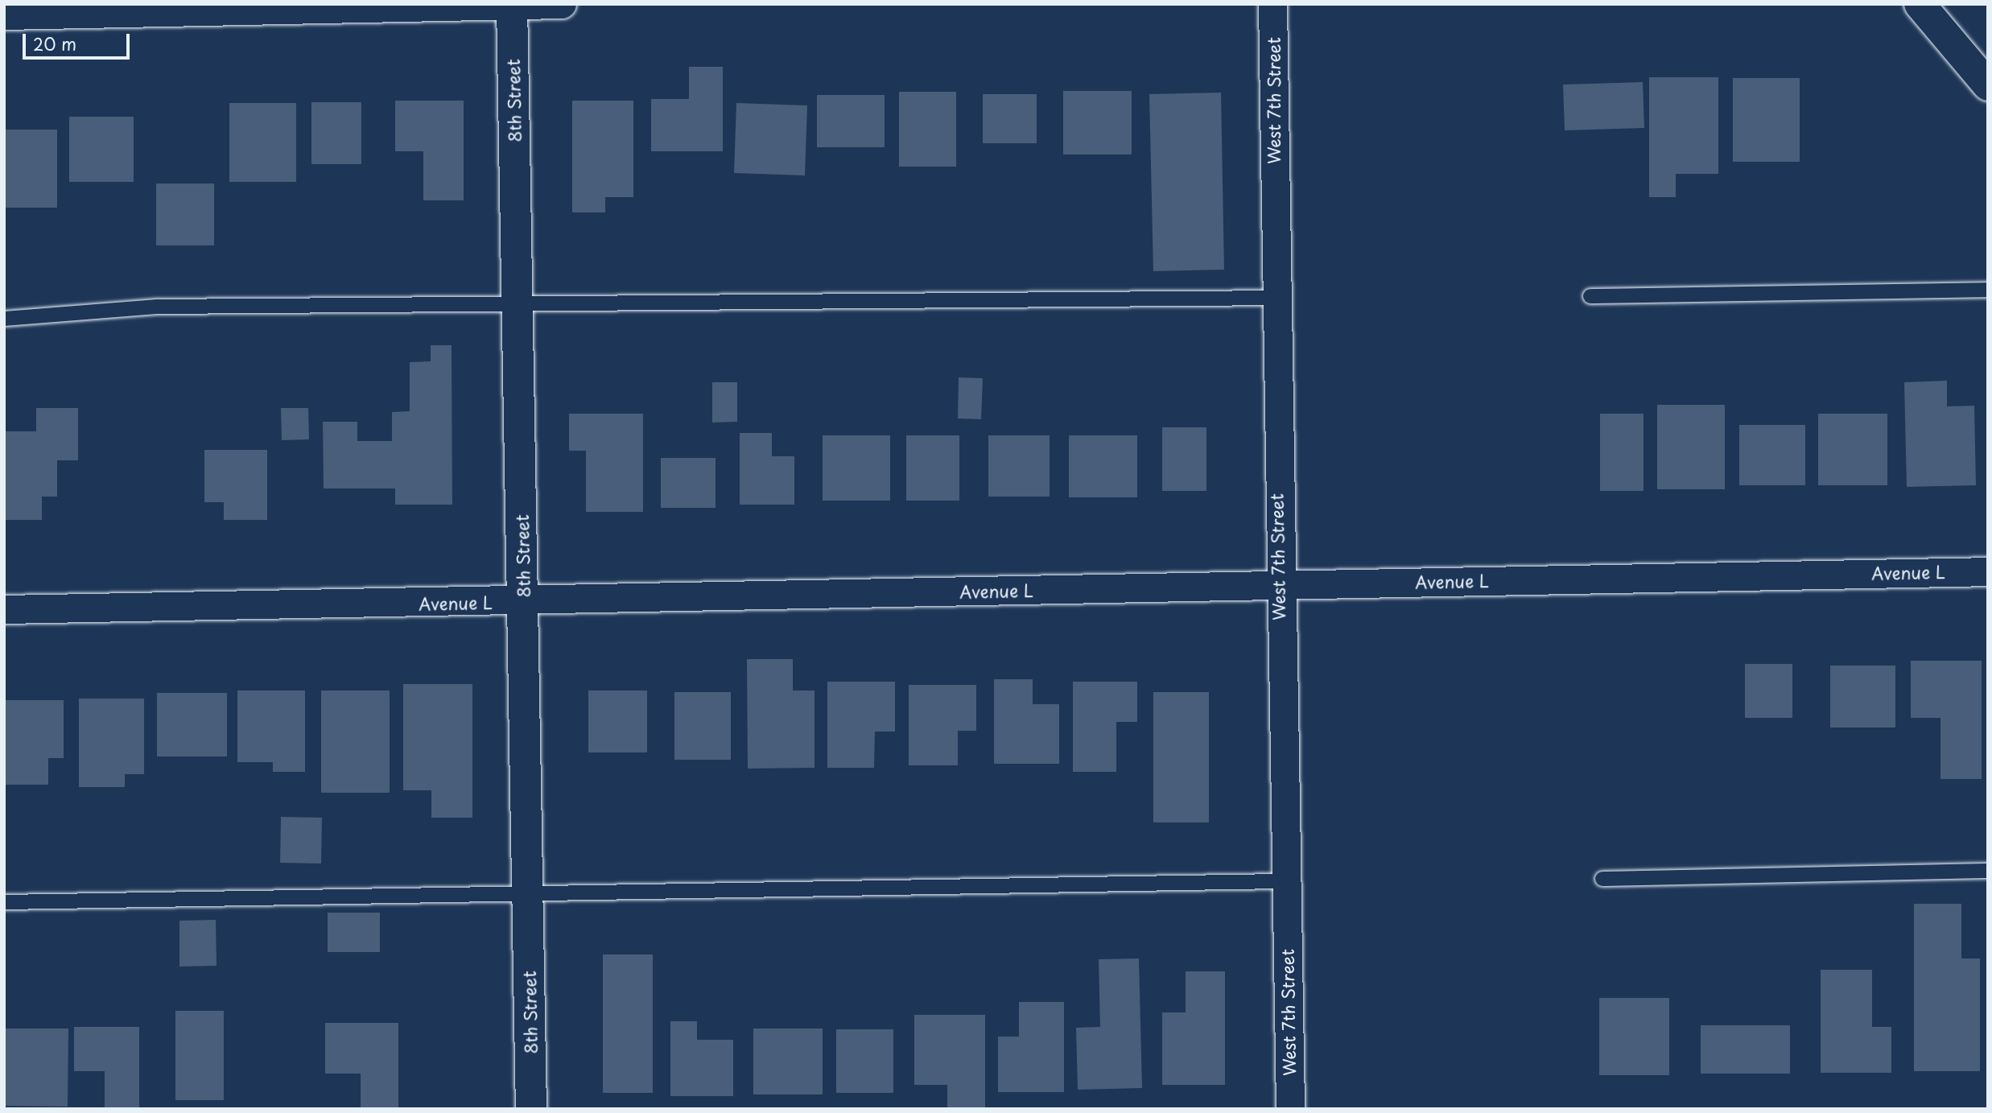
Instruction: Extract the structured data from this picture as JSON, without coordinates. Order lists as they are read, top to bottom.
{
  "streets": {
    "street": ["8th Street", "West 7th Street", "Avenue L"]
  },
  "crossings": [
    ["8th Street", "Avenue L"],
    ["West 7th Street", "Avenue L"]
  ],
  "scale_bar": "20 m"
}
